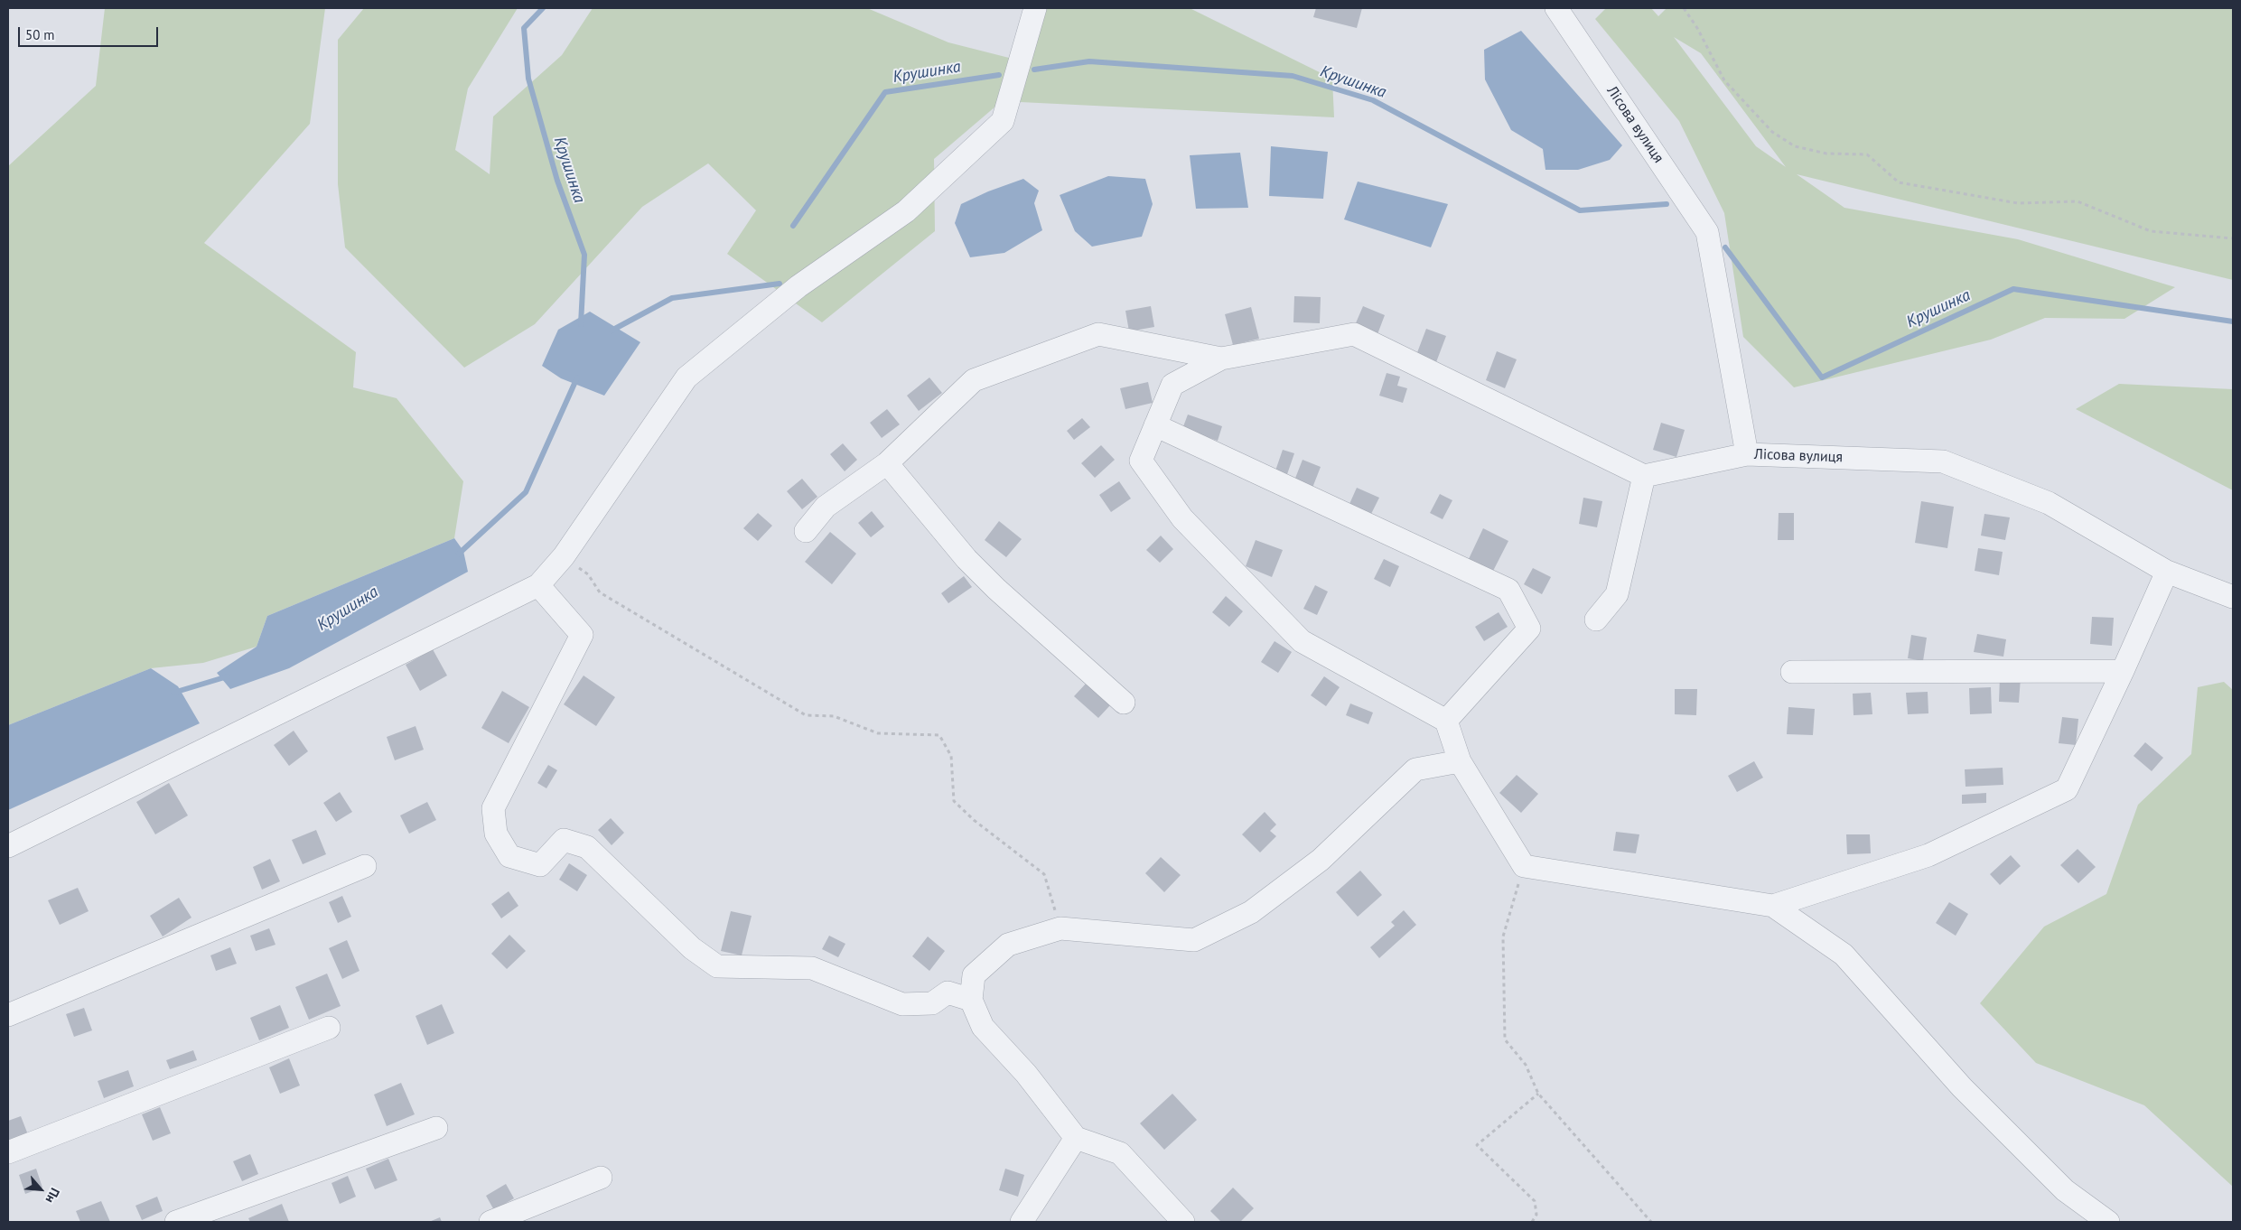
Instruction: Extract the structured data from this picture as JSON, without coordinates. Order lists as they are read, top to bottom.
{
  "streets": {
    "street": ["Лісова вулиця"]
  },
  "water": ["Крушинка"],
  "scale_bar": "50 m",
  "north": "bottom right"
}
